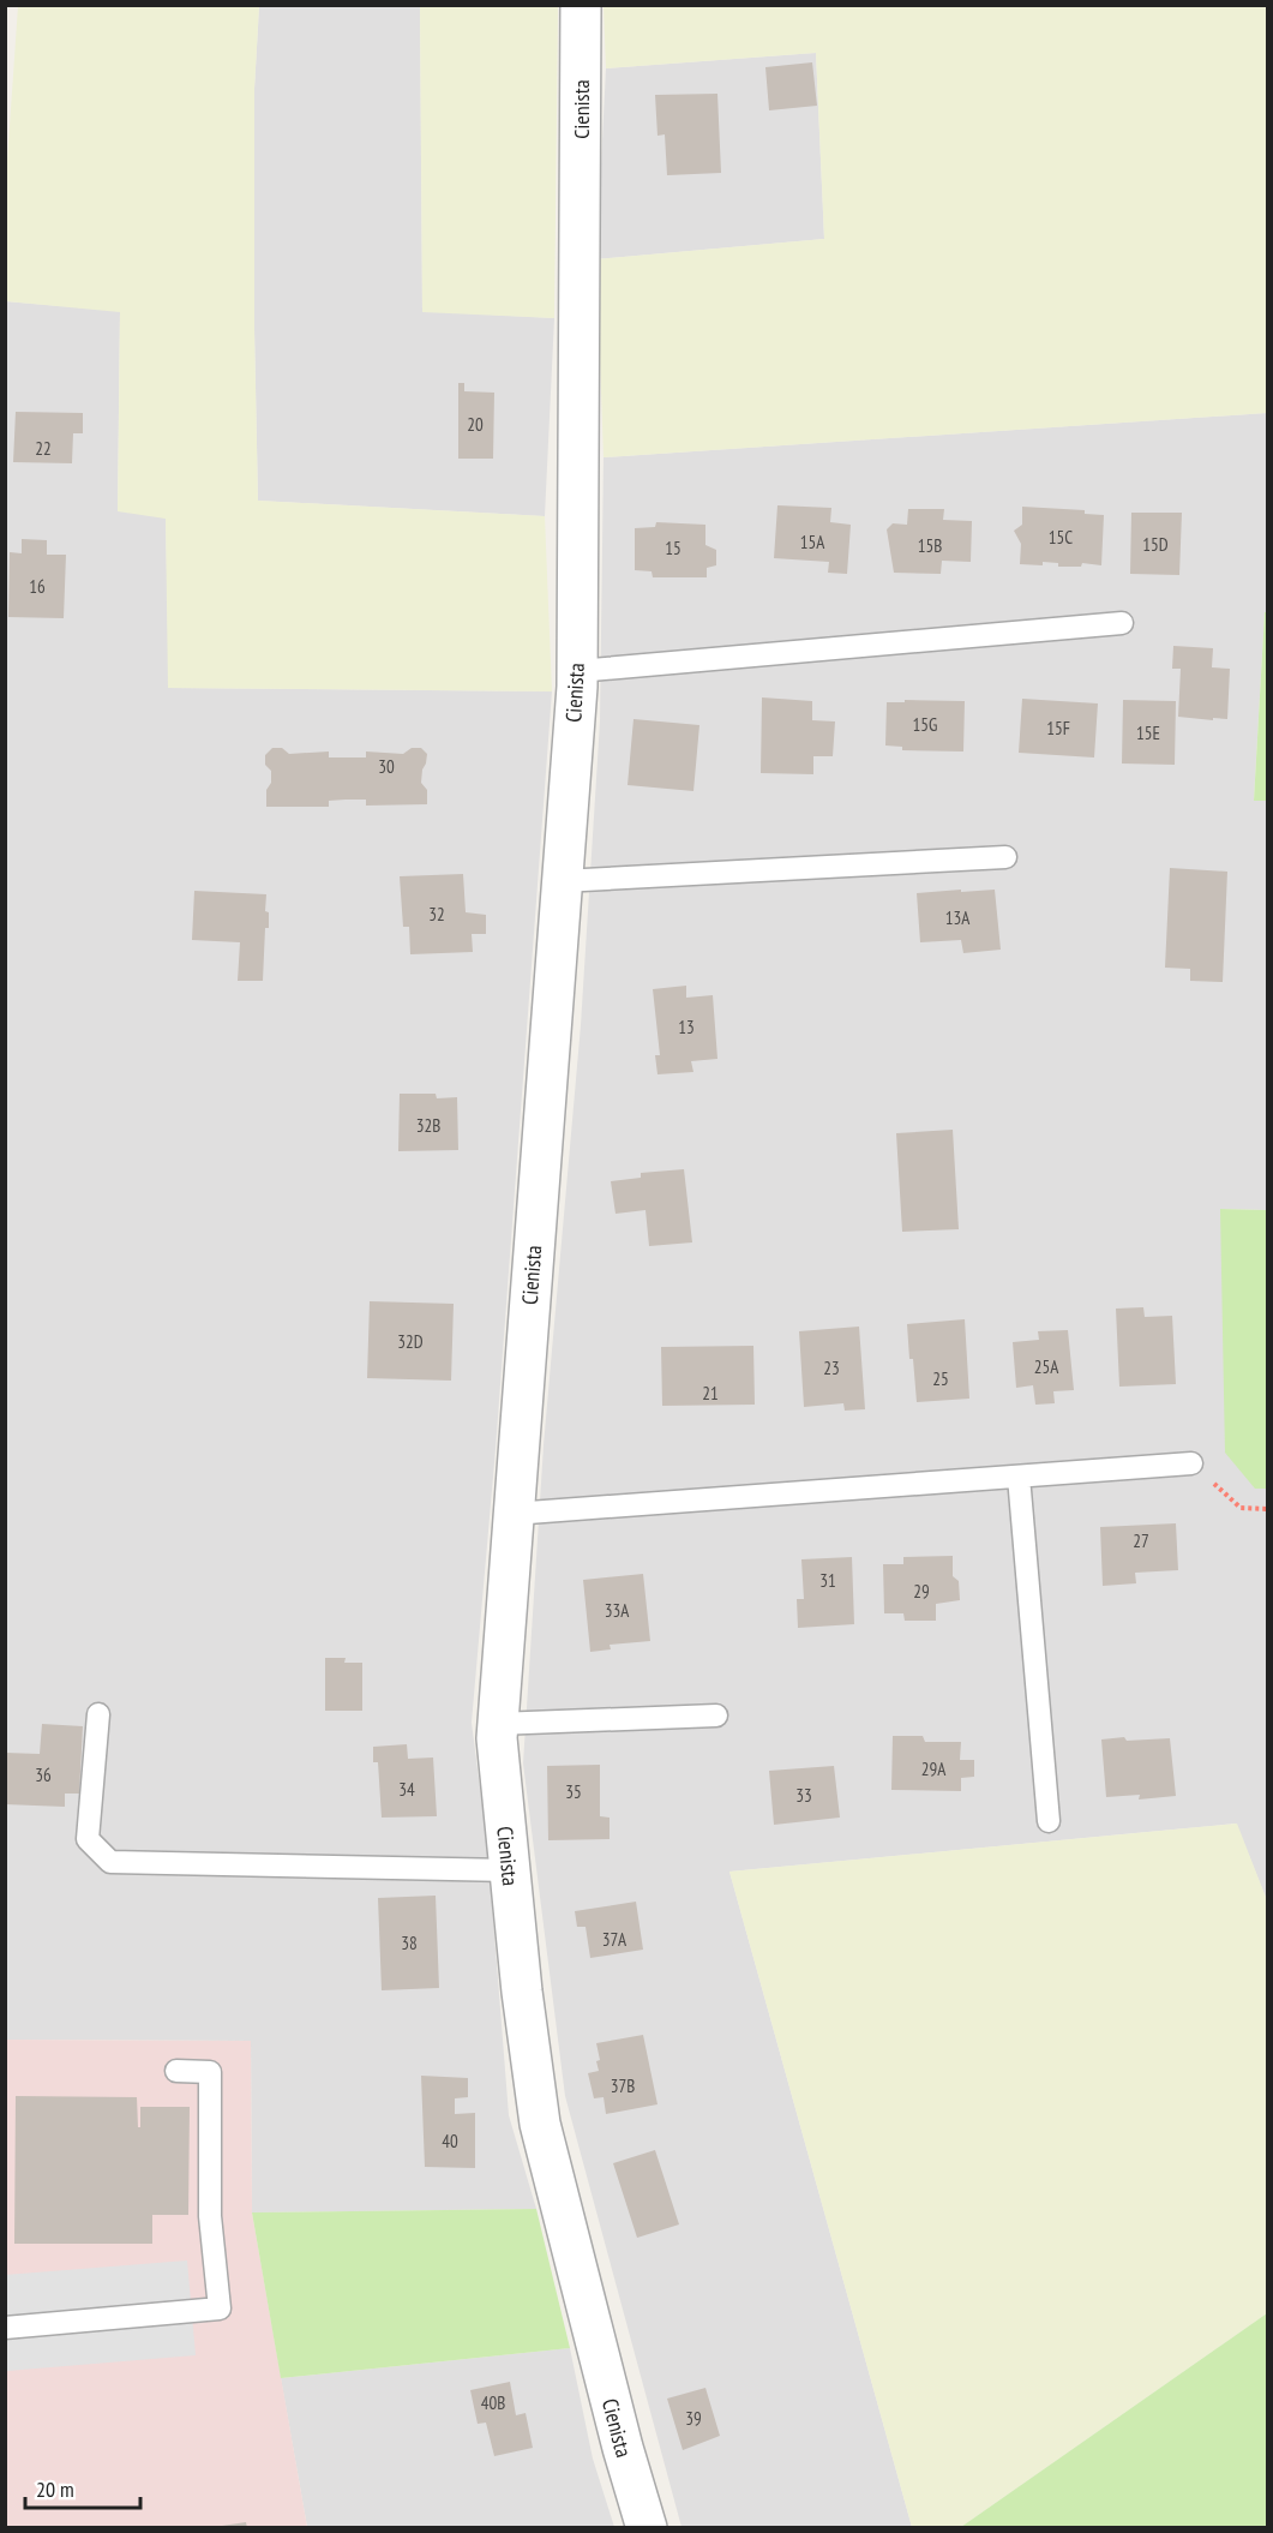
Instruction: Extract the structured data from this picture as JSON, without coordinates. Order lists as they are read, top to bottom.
{
  "streets": {
    "street": ["Cienista"]
  },
  "house_numbers": [
    "20",
    "22",
    "15C",
    "15A",
    "15D",
    "15B",
    "15",
    "16",
    "15G",
    "15F",
    "15E",
    "30",
    "32",
    "13A",
    "13",
    "32B",
    "32D",
    "25A",
    "23",
    "25",
    "21",
    "27",
    "31",
    "29",
    "33A",
    "29A",
    "36",
    "34",
    "35",
    "33",
    "37A",
    "38",
    "37B",
    "40",
    "40B",
    "39"
  ],
  "scale_bar": "20 m"
}
